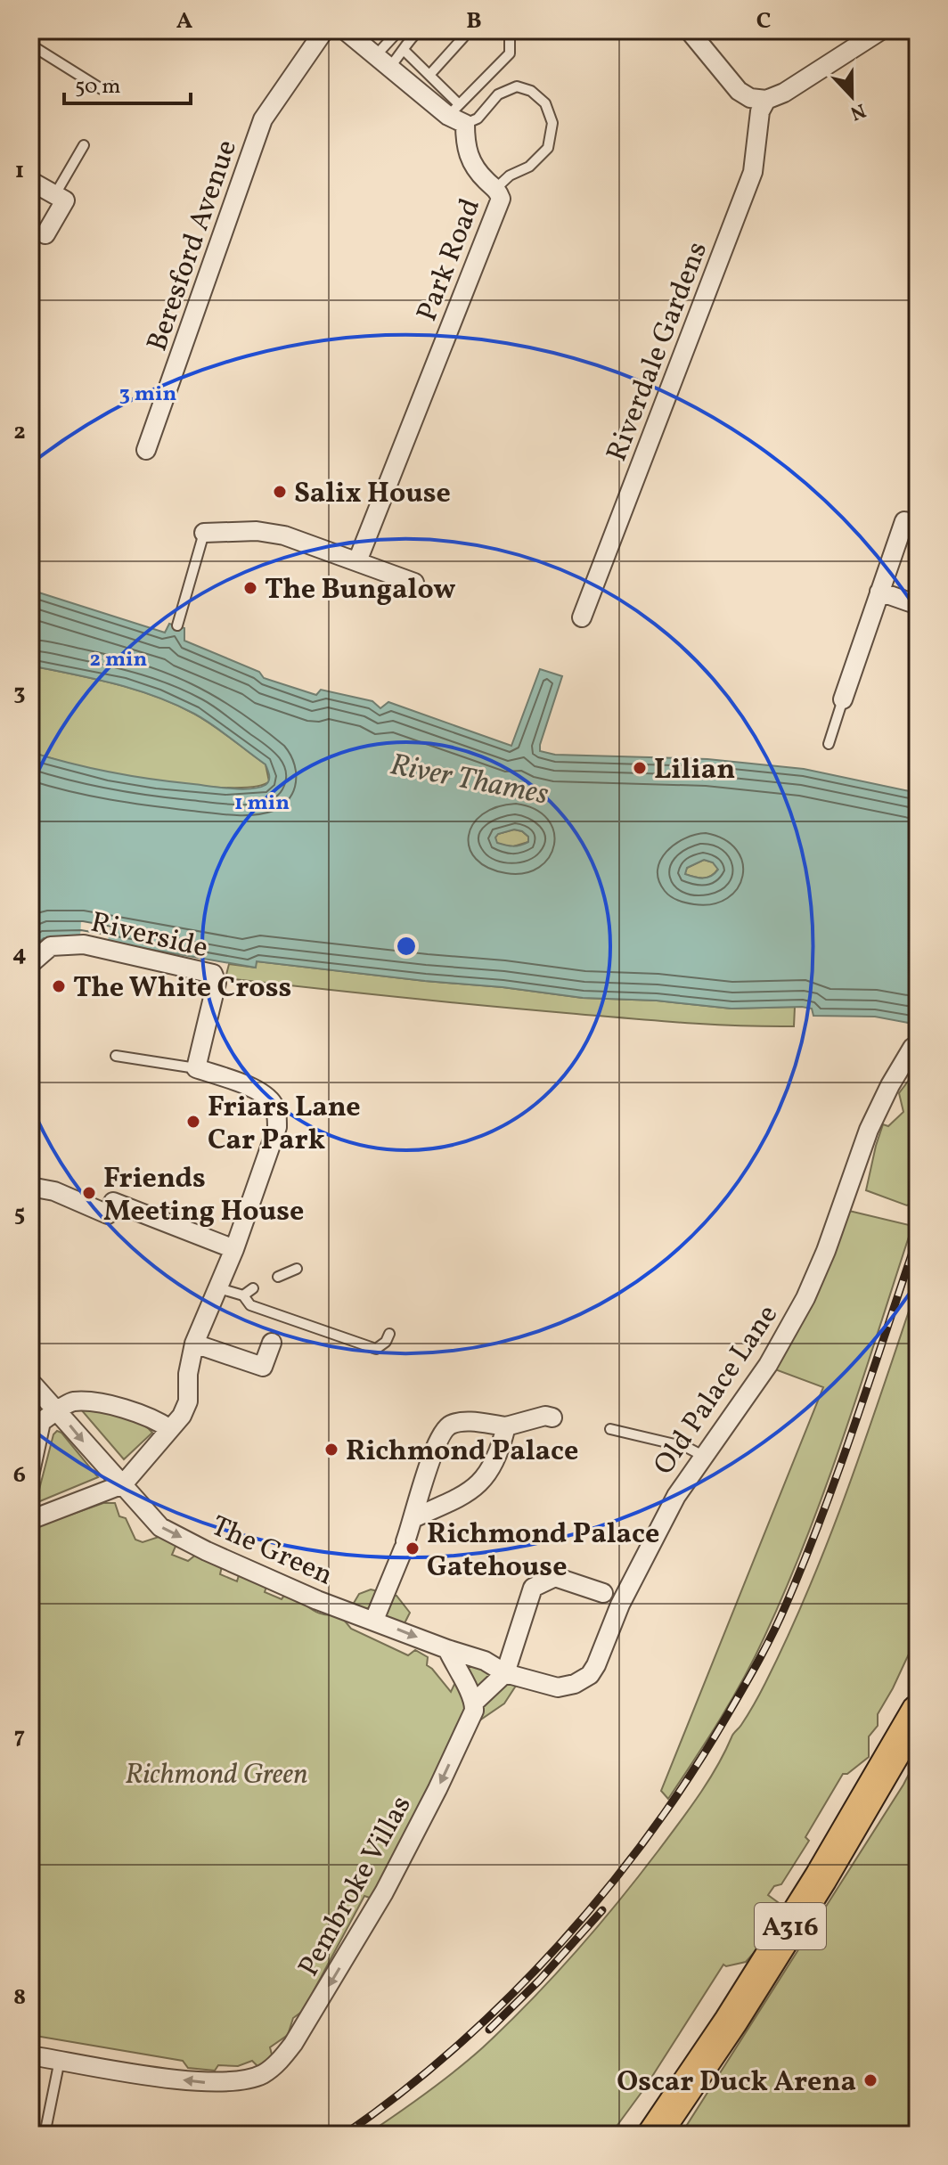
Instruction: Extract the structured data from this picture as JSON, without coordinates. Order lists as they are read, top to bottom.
{
  "streets": {
    "highway": ["A316"],
    "street": [
      "Beresford Avenue",
      "Park Road",
      "Riverdale Gardens",
      "Riverside",
      "Old Palace Lane",
      "The Green",
      "Pembroke Villas"
    ]
  },
  "crossings": [
    ["Old Palace Lane", "The Green"]
  ],
  "one_way": ["The Green", "Pembroke Villas"],
  "water": ["River Thames"],
  "parks": ["Richmond Green"],
  "places": [
    "Salix House",
    "The Bungalow",
    "Lilian",
    "The White Cross",
    "Friars Lane Car Park",
    "Friends Meeting House",
    "Richmond Palace",
    "Richmond Palace Gatehouse",
    "Oscar Duck Arena"
  ],
  "scale_bar": "50 m",
  "north": "bottom",
  "grid": {
    "columns": ["A", "B", "C"],
    "rows": [
      "1",
      "2",
      "3",
      "4",
      "5",
      "6",
      "7",
      "8"
    ]
  },
  "rings": ["3 min", "2 min", "1 min"]
}
